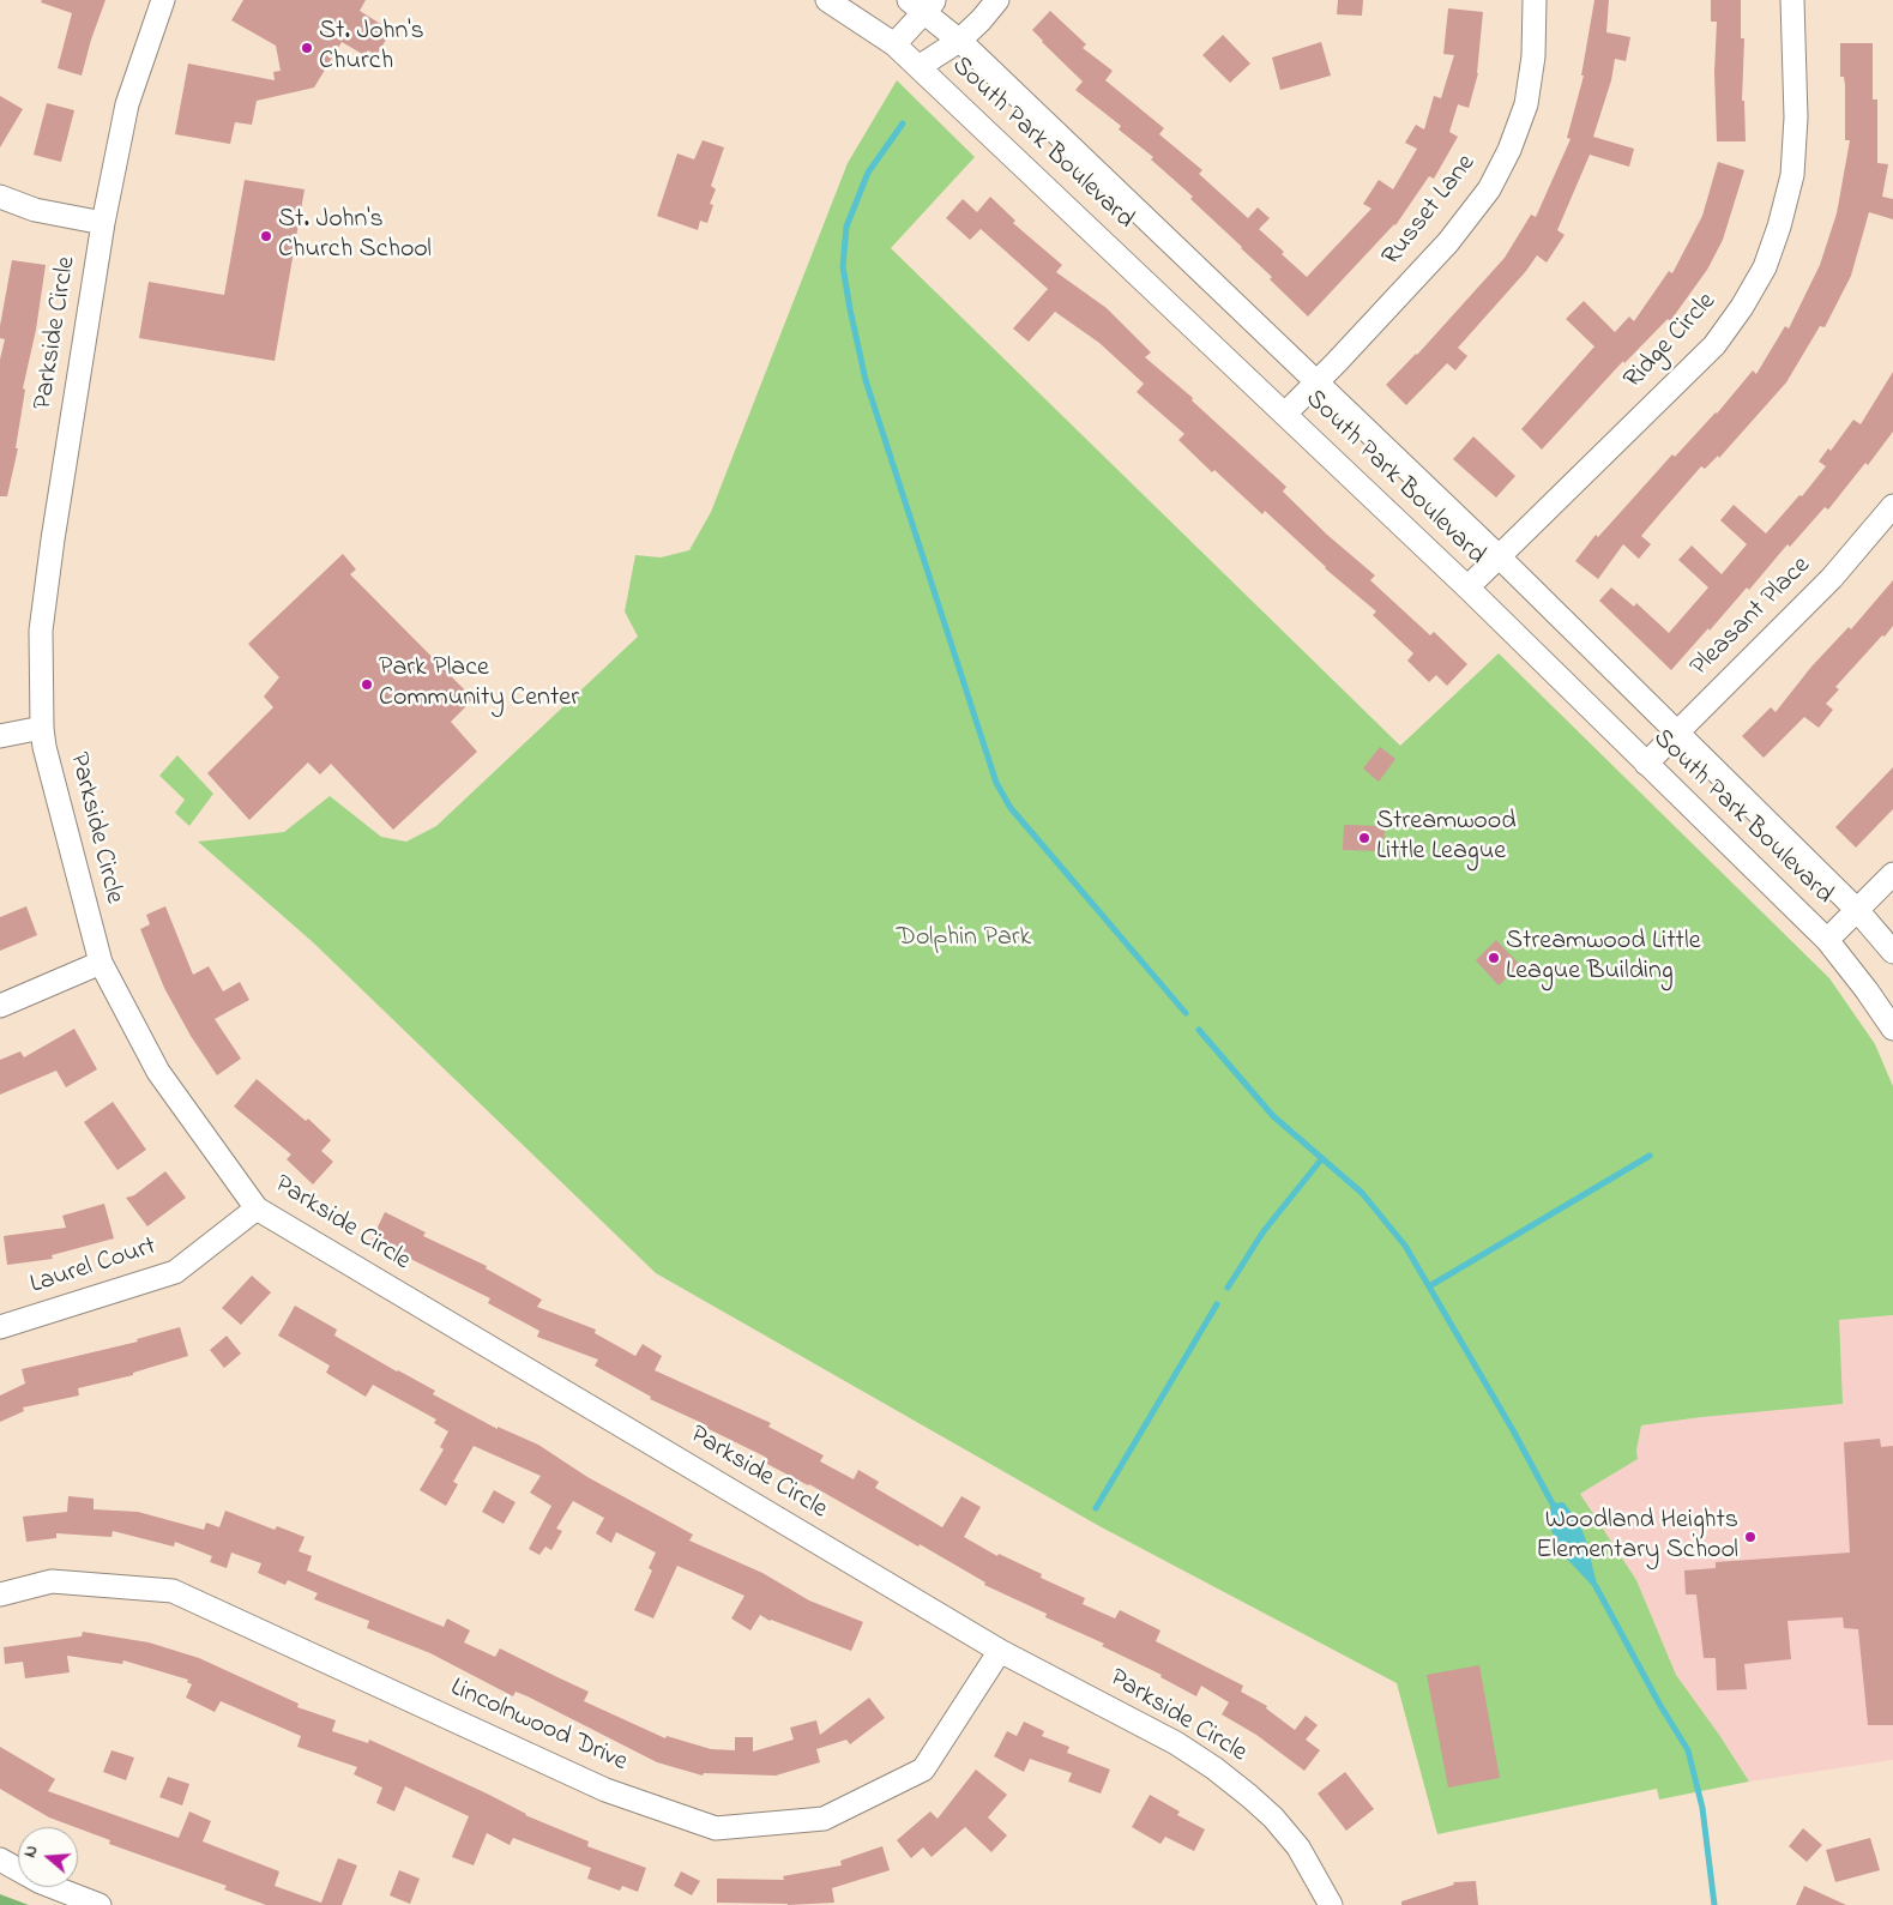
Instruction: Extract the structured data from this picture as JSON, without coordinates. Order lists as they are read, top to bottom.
{
  "streets": {
    "street": [
      "South Park Boulevard",
      "Russet Lane",
      "Parkside Circle",
      "Ridge Circle",
      "Pleasant Place",
      "Laurel Court",
      "Lincolnwood Drive"
    ]
  },
  "crossings": [
    ["South Park Boulevard", "Russet Lane"],
    ["South Park Boulevard", "Ridge Circle"],
    ["South Park Boulevard", "Pleasant Place"],
    ["Parkside Circle", "Laurel Court"],
    ["Parkside Circle", "Lincolnwood Drive"]
  ],
  "parks": ["Dolphin Park"],
  "places": [
    "St. John's Church",
    "St. John's Church School",
    "Park Place Community Center",
    "Streamwood Little League",
    "Streamwood Little League Building",
    "Woodland Heights Elementary School"
  ],
  "north": "left"
}
